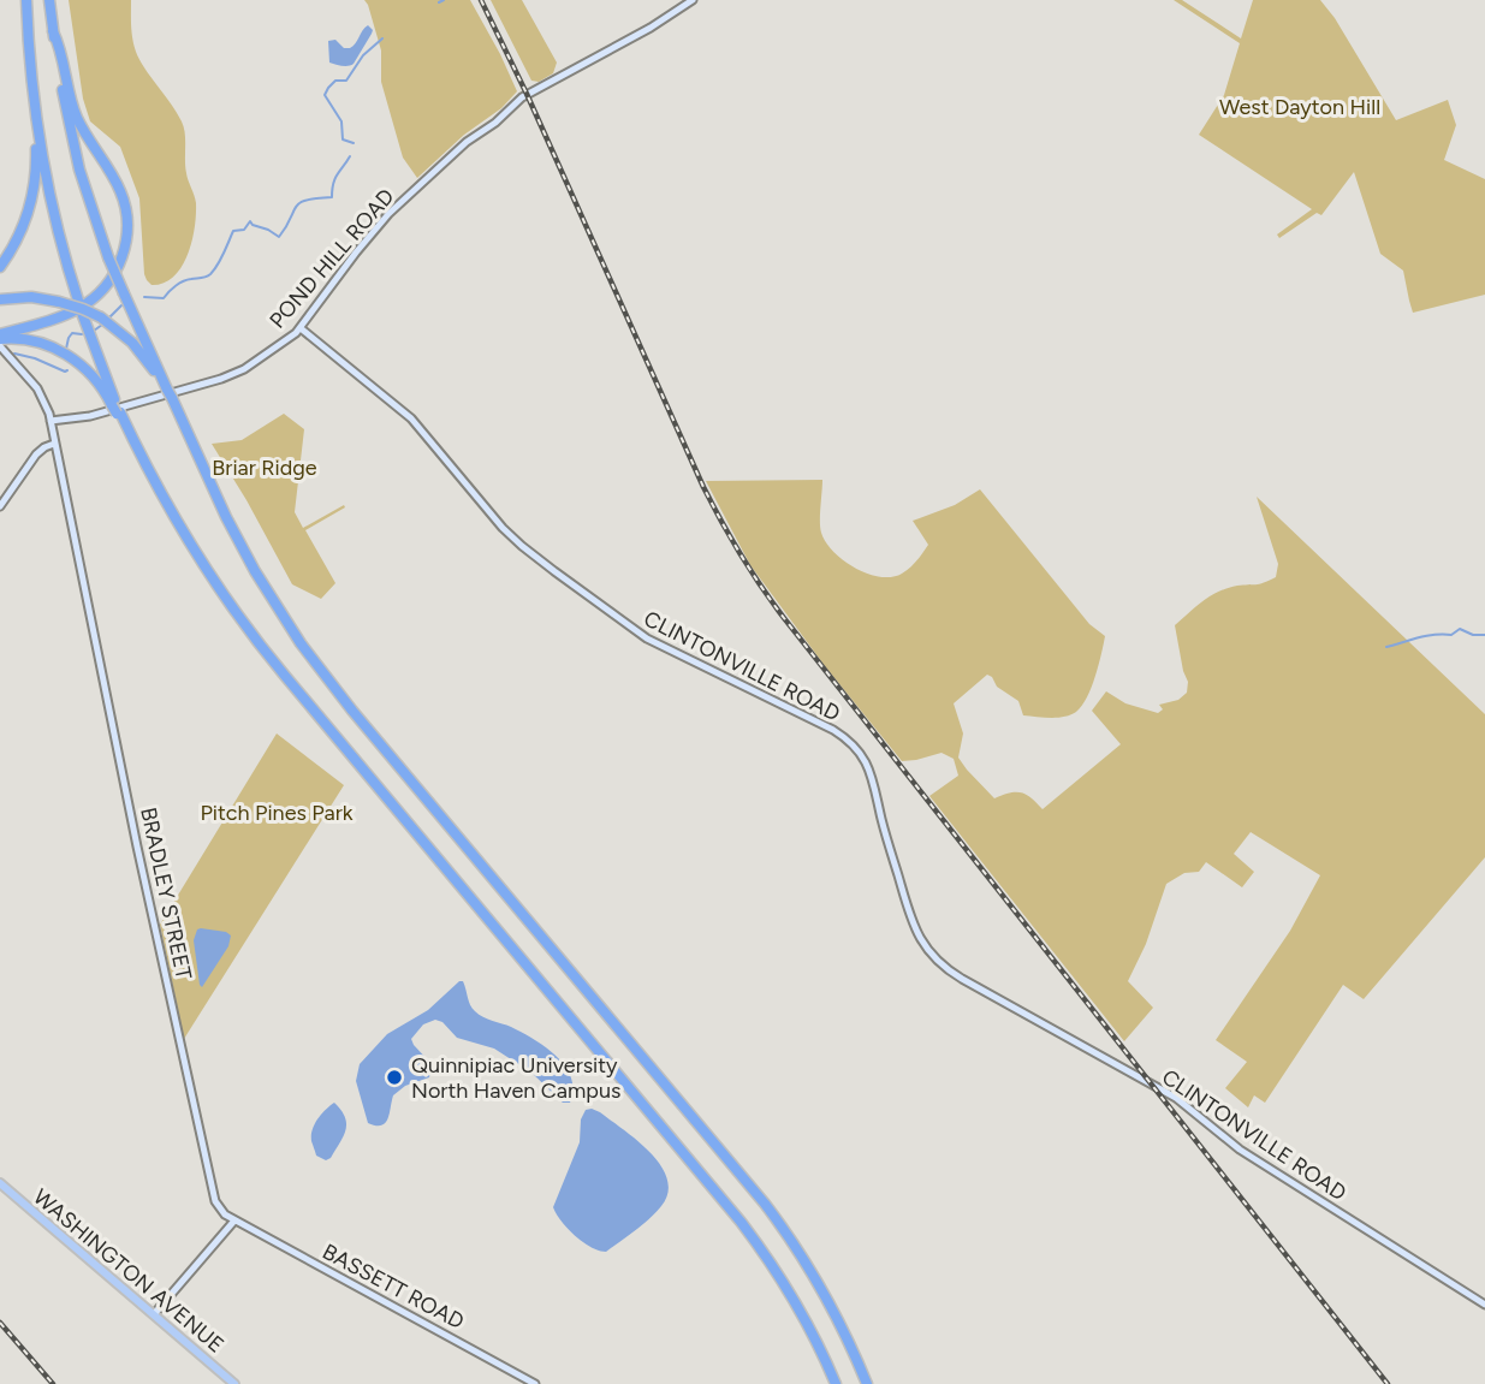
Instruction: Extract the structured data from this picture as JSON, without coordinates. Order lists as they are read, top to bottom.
{
  "streets": {
    "main road": ["WASHINGTON AVENUE"],
    "street": [
      "POND HILL ROAD",
      "CLINTONVILLE ROAD",
      "BRADLEY STREET",
      "BASSETT ROAD"
    ]
  },
  "crossings": [
    ["POND HILL ROAD", "CLINTONVILLE ROAD"],
    ["BRADLEY STREET", "BASSETT ROAD"]
  ],
  "parks": ["West Dayton Hill", "Briar Ridge", "Pitch Pines Park"],
  "places": ["Quinnipiac University North Haven Campus"]
}
